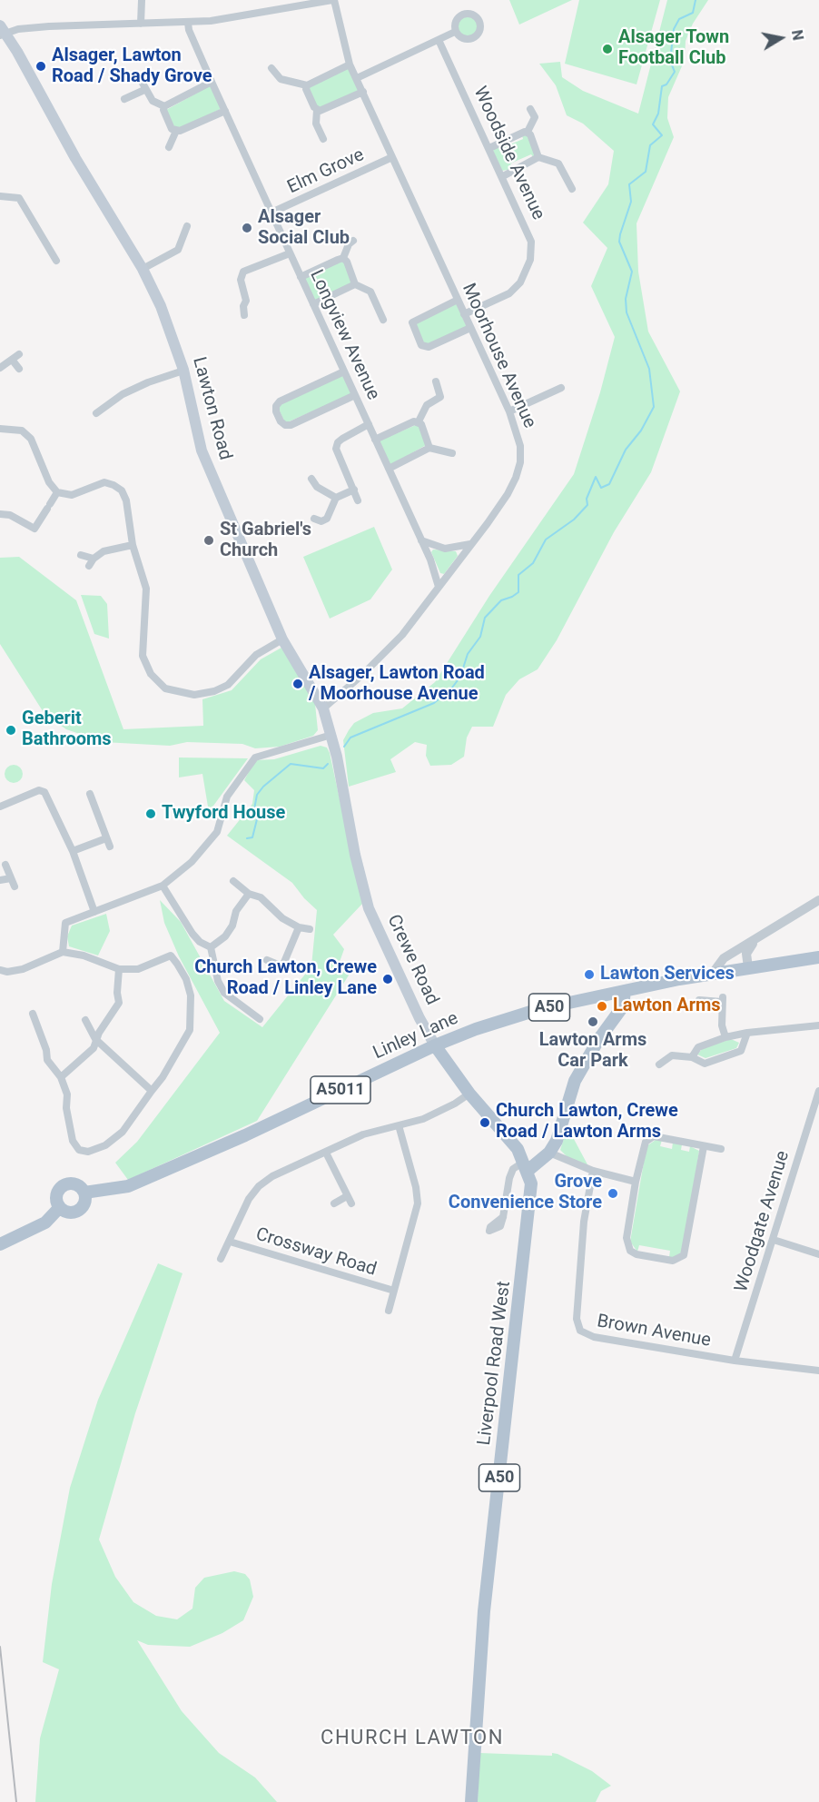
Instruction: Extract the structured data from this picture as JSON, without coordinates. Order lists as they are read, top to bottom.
{
  "streets": {
    "main road": [
      "Lawton Road",
      "Crewe Road",
      "A50",
      "Linley Lane",
      "A5011",
      "Liverpool Road West"
    ],
    "street": [
      "Woodside Avenue",
      "Elm Grove",
      "Longview Avenue",
      "Moorhouse Avenue",
      "Woodgate Avenue",
      "Crossway Road",
      "Brown Avenue"
    ]
  },
  "crossings": [
    ["Woodside Avenue", "Moorhouse Avenue"],
    ["Elm Grove", "Longview Avenue"],
    ["Elm Grove", "Moorhouse Avenue"],
    ["Longview Avenue", "Moorhouse Avenue"],
    ["Moorhouse Avenue", "Lawton Road"],
    ["Lawton Road", "Crewe Road"],
    ["Crewe Road", "Linley Lane"],
    ["Crewe Road", "Liverpool Road West"],
    ["A50", "Linley Lane"],
    ["Woodgate Avenue", "Brown Avenue"]
  ],
  "districts": ["CHURCH LAWTON"],
  "places": [
    "Alsager Town Football Club",
    "Alsager, Lawton Road / Shady Grove",
    "Alsager Social Club",
    "St Gabriel's Church",
    "Alsager, Lawton Road / Moorhouse Avenue",
    "Geberit Bathrooms",
    "Twyford House",
    "Lawton Services",
    "Church Lawton, Crewe Road / Linley Lane",
    "Lawton Arms",
    "Lawton Arms Car Park",
    "Church Lawton, Crewe Road / Lawton Arms",
    "Grove Convenience Store"
  ],
  "north": "right"
}
